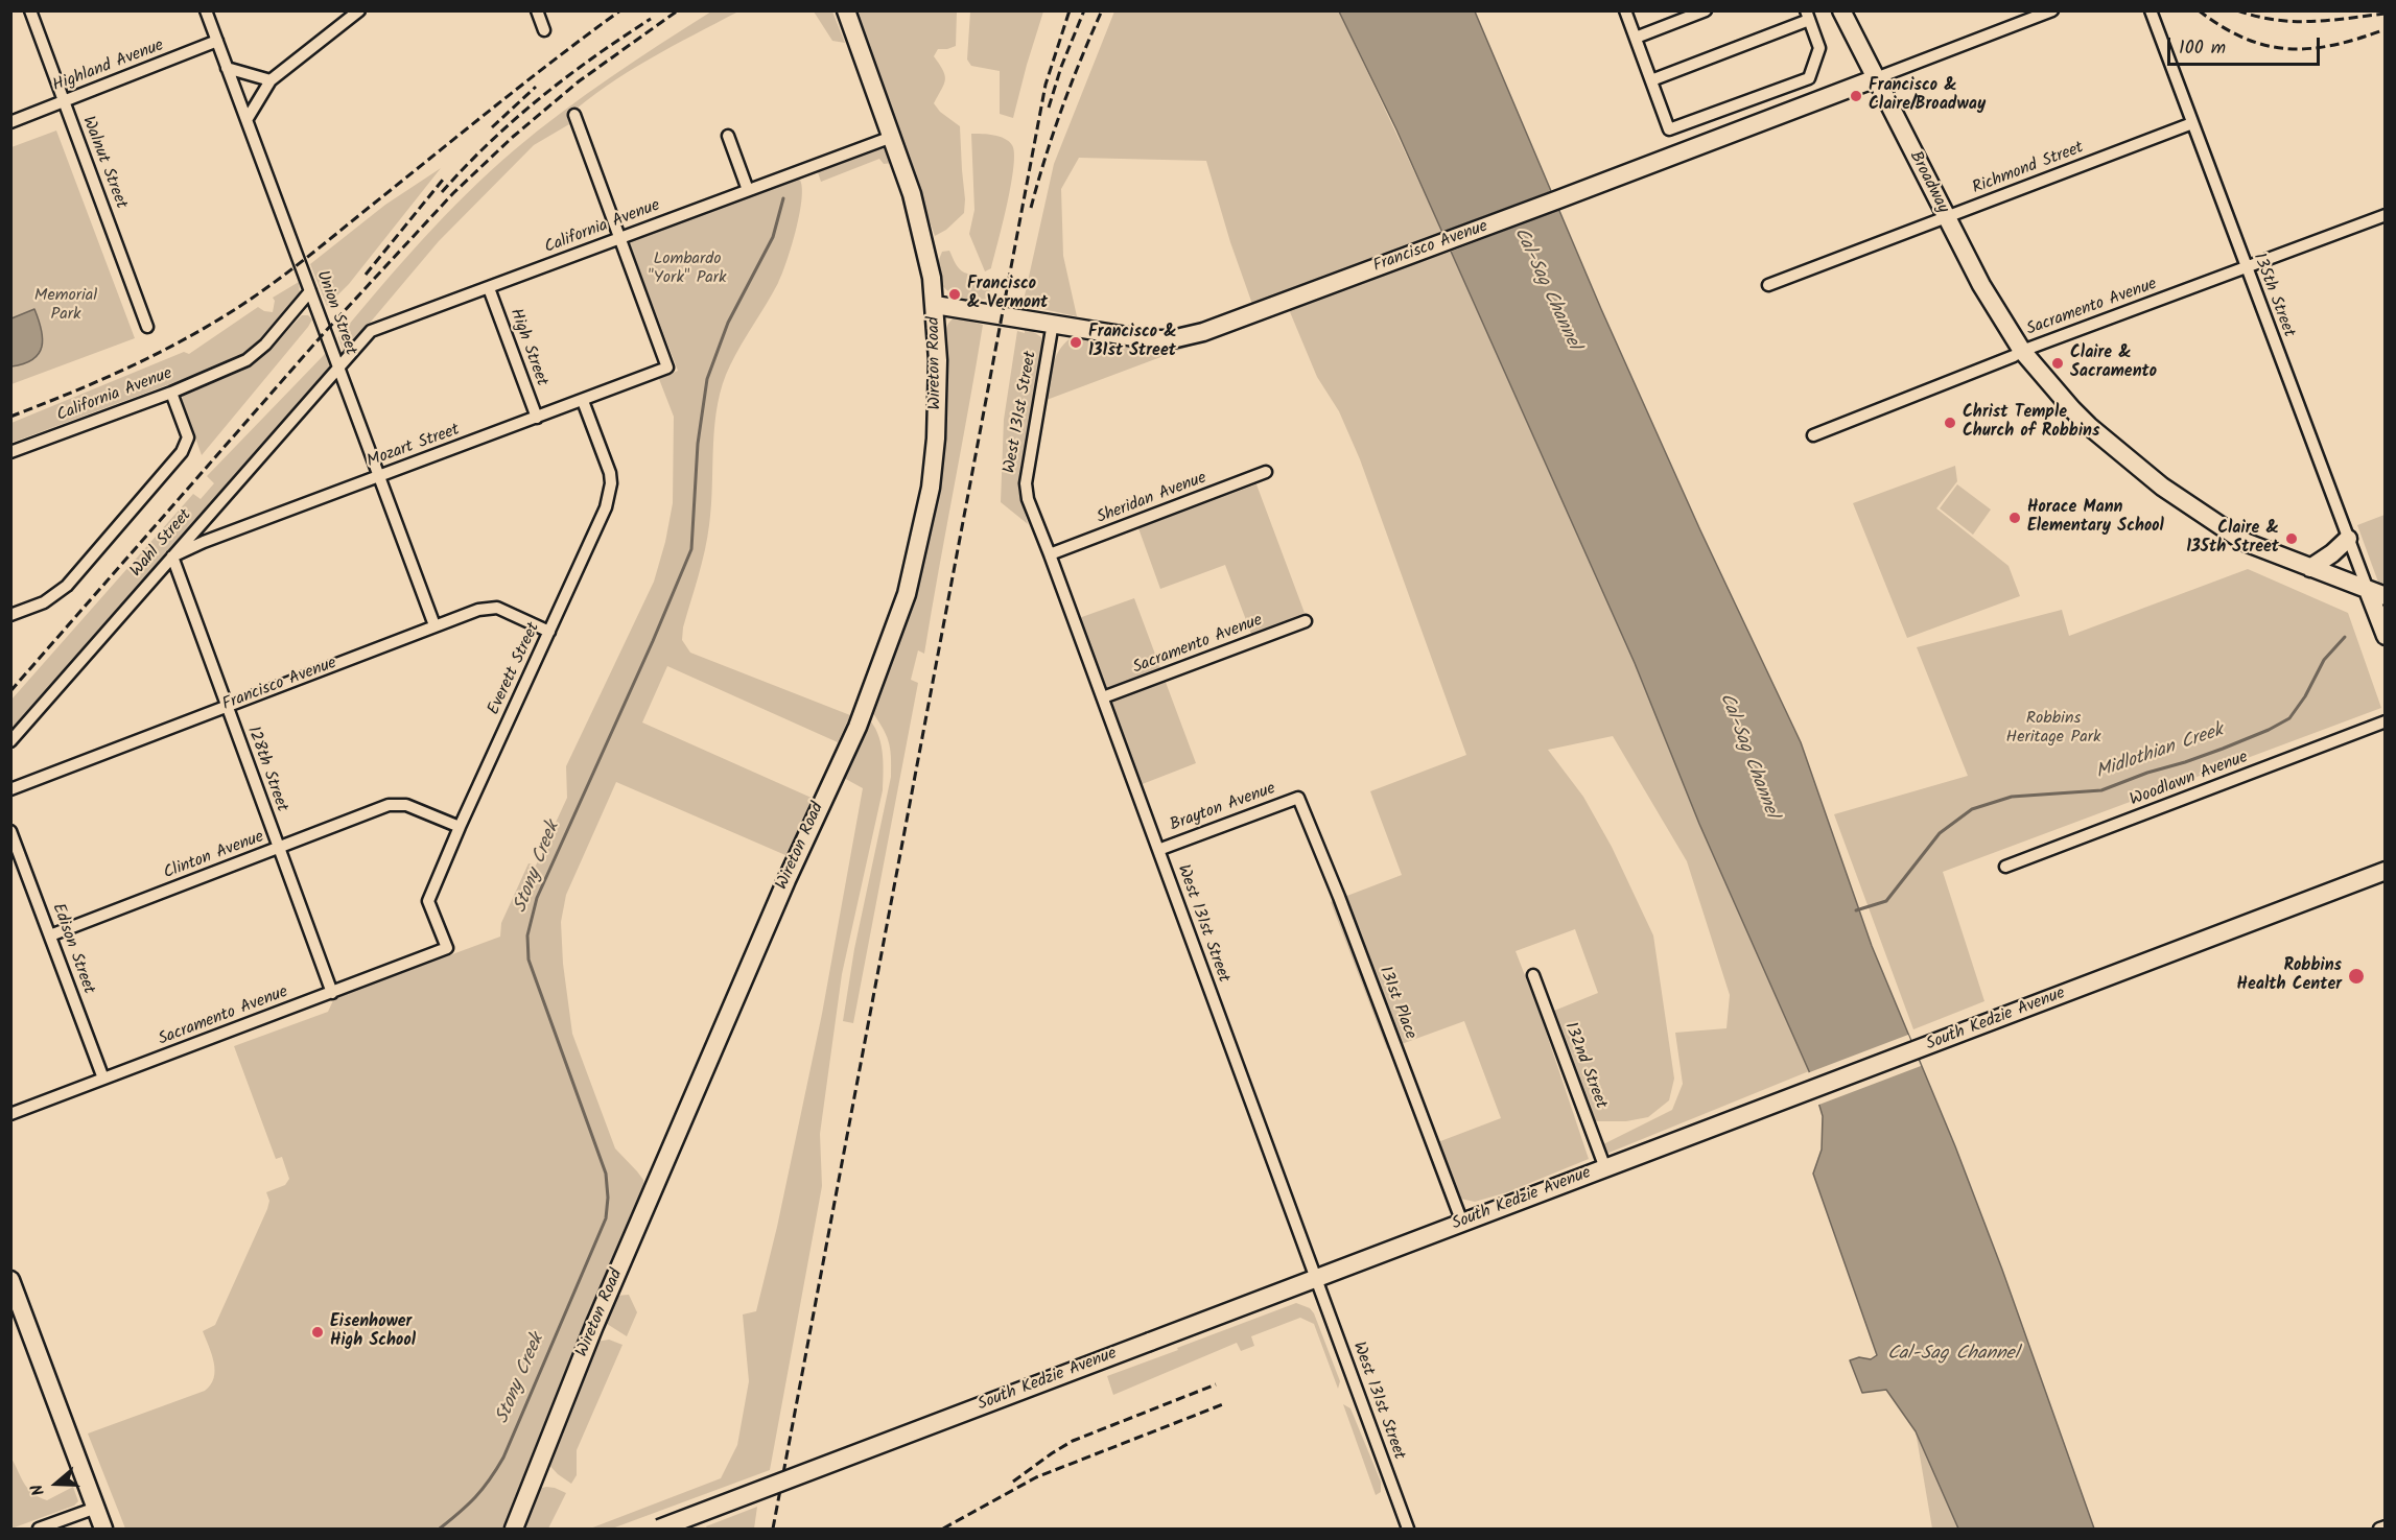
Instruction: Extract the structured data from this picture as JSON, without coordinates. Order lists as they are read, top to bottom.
{
  "streets": {
    "street": [
      "Highland Avenue",
      "Walnut Street",
      "Richmond Street",
      "Broadway",
      "California Avenue",
      "Francisco Avenue",
      "135th Street",
      "Sacramento Avenue",
      "Union Street",
      "High Street",
      "Wireton Road",
      "West 131st Street",
      "Mozart Street",
      "Sheridan Avenue",
      "Wahl Street",
      "Everett Street",
      "128th Street",
      "Woodlawn Avenue",
      "Brayton Avenue",
      "Clinton Avenue",
      "Edison Street",
      "131st Place",
      "South Kedzie Avenue",
      "132nd Street"
    ]
  },
  "crossings": [
    ["Highland Avenue", "Walnut Street"],
    ["Highland Avenue", "Union Street"],
    ["Richmond Street", "Broadway"],
    ["Richmond Street", "135th Street"],
    ["Broadway", "Francisco Avenue"],
    ["Broadway", "135th Street"],
    ["Broadway", "Sacramento Avenue"],
    ["California Avenue", "Union Street"],
    ["California Avenue", "High Street"],
    ["California Avenue", "Wireton Road"],
    ["California Avenue", "Mozart Street"],
    ["California Avenue", "Wahl Street"],
    ["Francisco Avenue", "Union Street"],
    ["Francisco Avenue", "Wireton Road"],
    ["Francisco Avenue", "West 131st Street"],
    ["Francisco Avenue", "Everett Street"],
    ["Francisco Avenue", "128th Street"],
    ["135th Street", "Sacramento Avenue"],
    ["Sacramento Avenue", "West 131st Street"],
    ["Sacramento Avenue", "Everett Street"],
    ["Sacramento Avenue", "128th Street"],
    ["Sacramento Avenue", "Edison Street"],
    ["Union Street", "Mozart Street"],
    ["Union Street", "Wahl Street"],
    ["High Street", "Mozart Street"],
    ["West 131st Street", "Sheridan Avenue"],
    ["West 131st Street", "Brayton Avenue"],
    ["West 131st Street", "South Kedzie Avenue"],
    ["Mozart Street", "Wahl Street"],
    ["Mozart Street", "Everett Street"],
    ["Mozart Street", "128th Street"],
    ["Wahl Street", "128th Street"],
    ["Everett Street", "Clinton Avenue"],
    ["128th Street", "Clinton Avenue"],
    ["Brayton Avenue", "131st Place"],
    ["Clinton Avenue", "Edison Street"],
    ["131st Place", "South Kedzie Avenue"],
    ["South Kedzie Avenue", "132nd Street"]
  ],
  "water": ["Cal-Sag Channel", "Midlothian Creek", "Stony Creek"],
  "parks": ["Lombardo \"York\" Park", "Memorial Park", "Robbins Heritage Park"],
  "places": [
    "Francisco & Claire/Broadway",
    "Francisco & Vermont",
    "Francisco & 131st Street",
    "Claire & Sacramento",
    "Christ Temple Church of Robbins",
    "Horace Mann Elementary School",
    "Claire & 135th Street",
    "Robbins Health Center",
    "Eisenhower High School"
  ],
  "scale_bar": "100 m",
  "north": "left"
}
